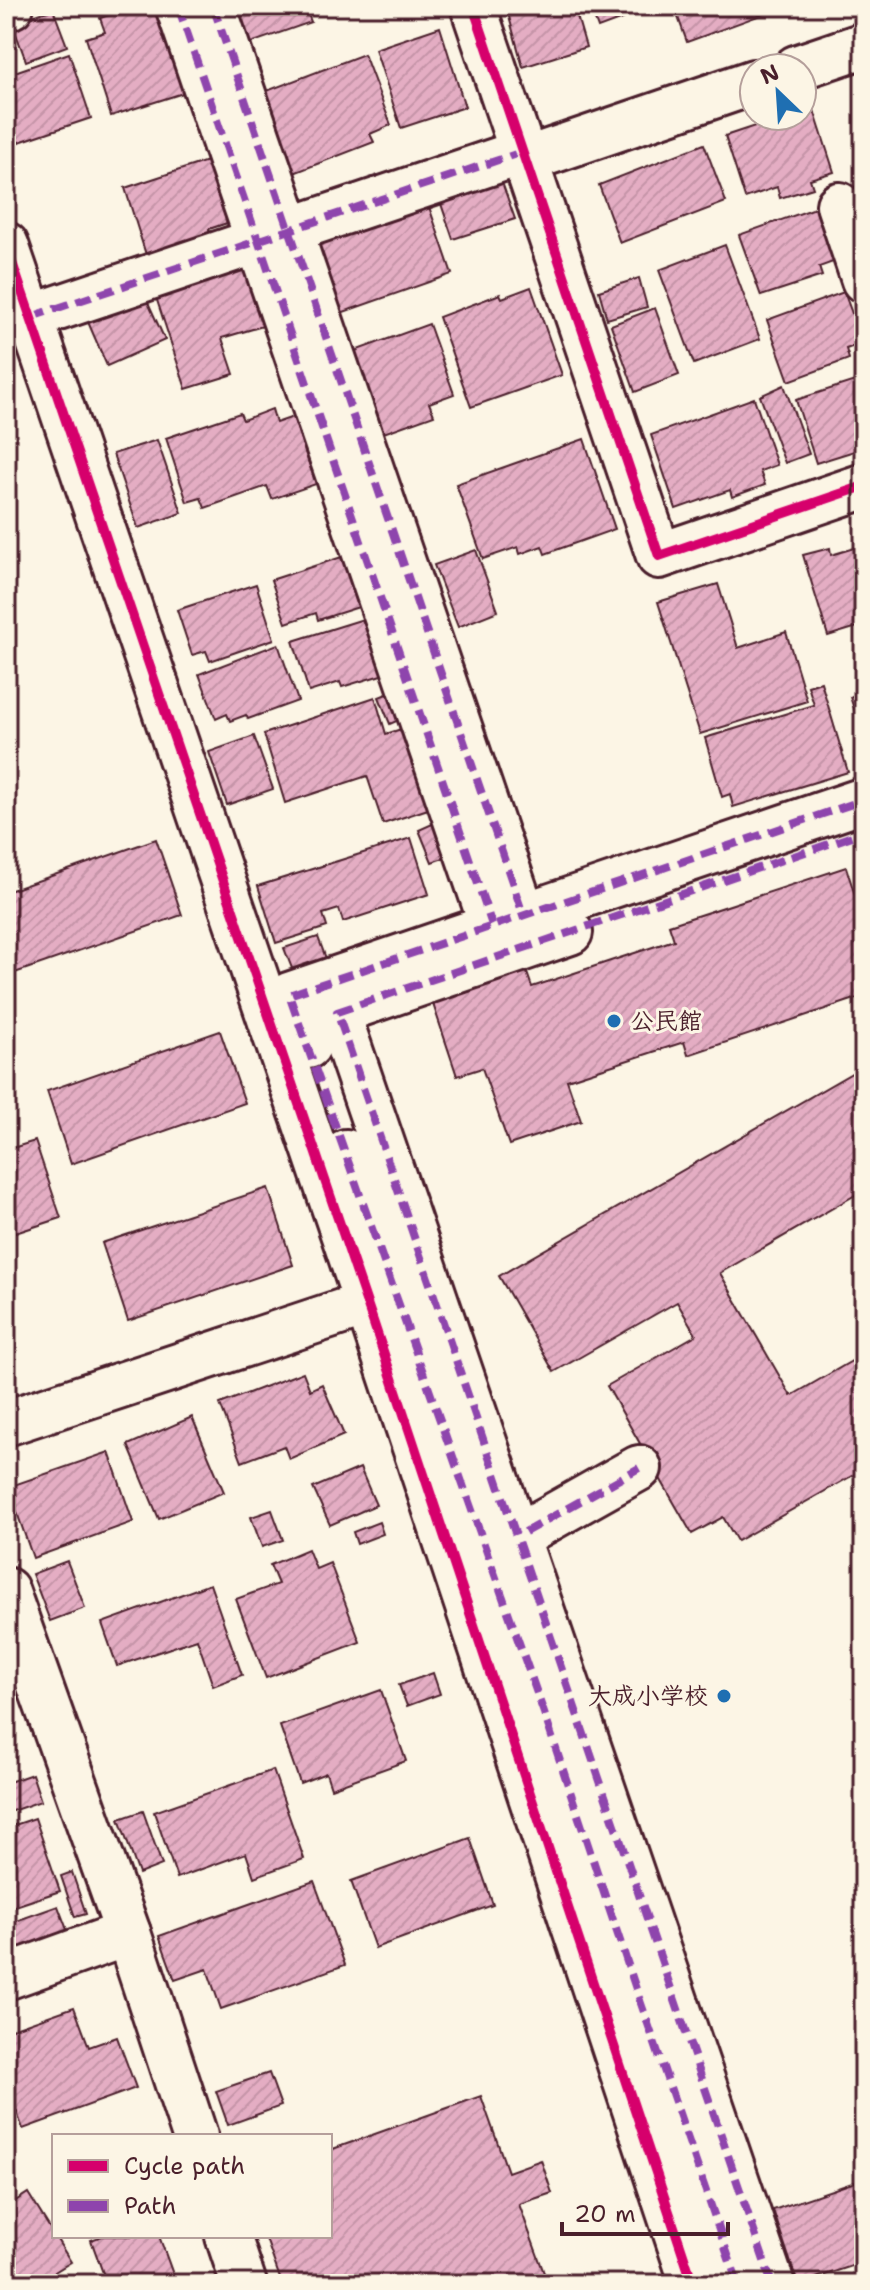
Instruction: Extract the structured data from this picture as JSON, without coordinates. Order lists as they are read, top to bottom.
{
  "places": ["公民館", "大成小学校"],
  "legend": ["Cycle path", "Path"],
  "scale_bar": "20 m",
  "north": "top left"
}
